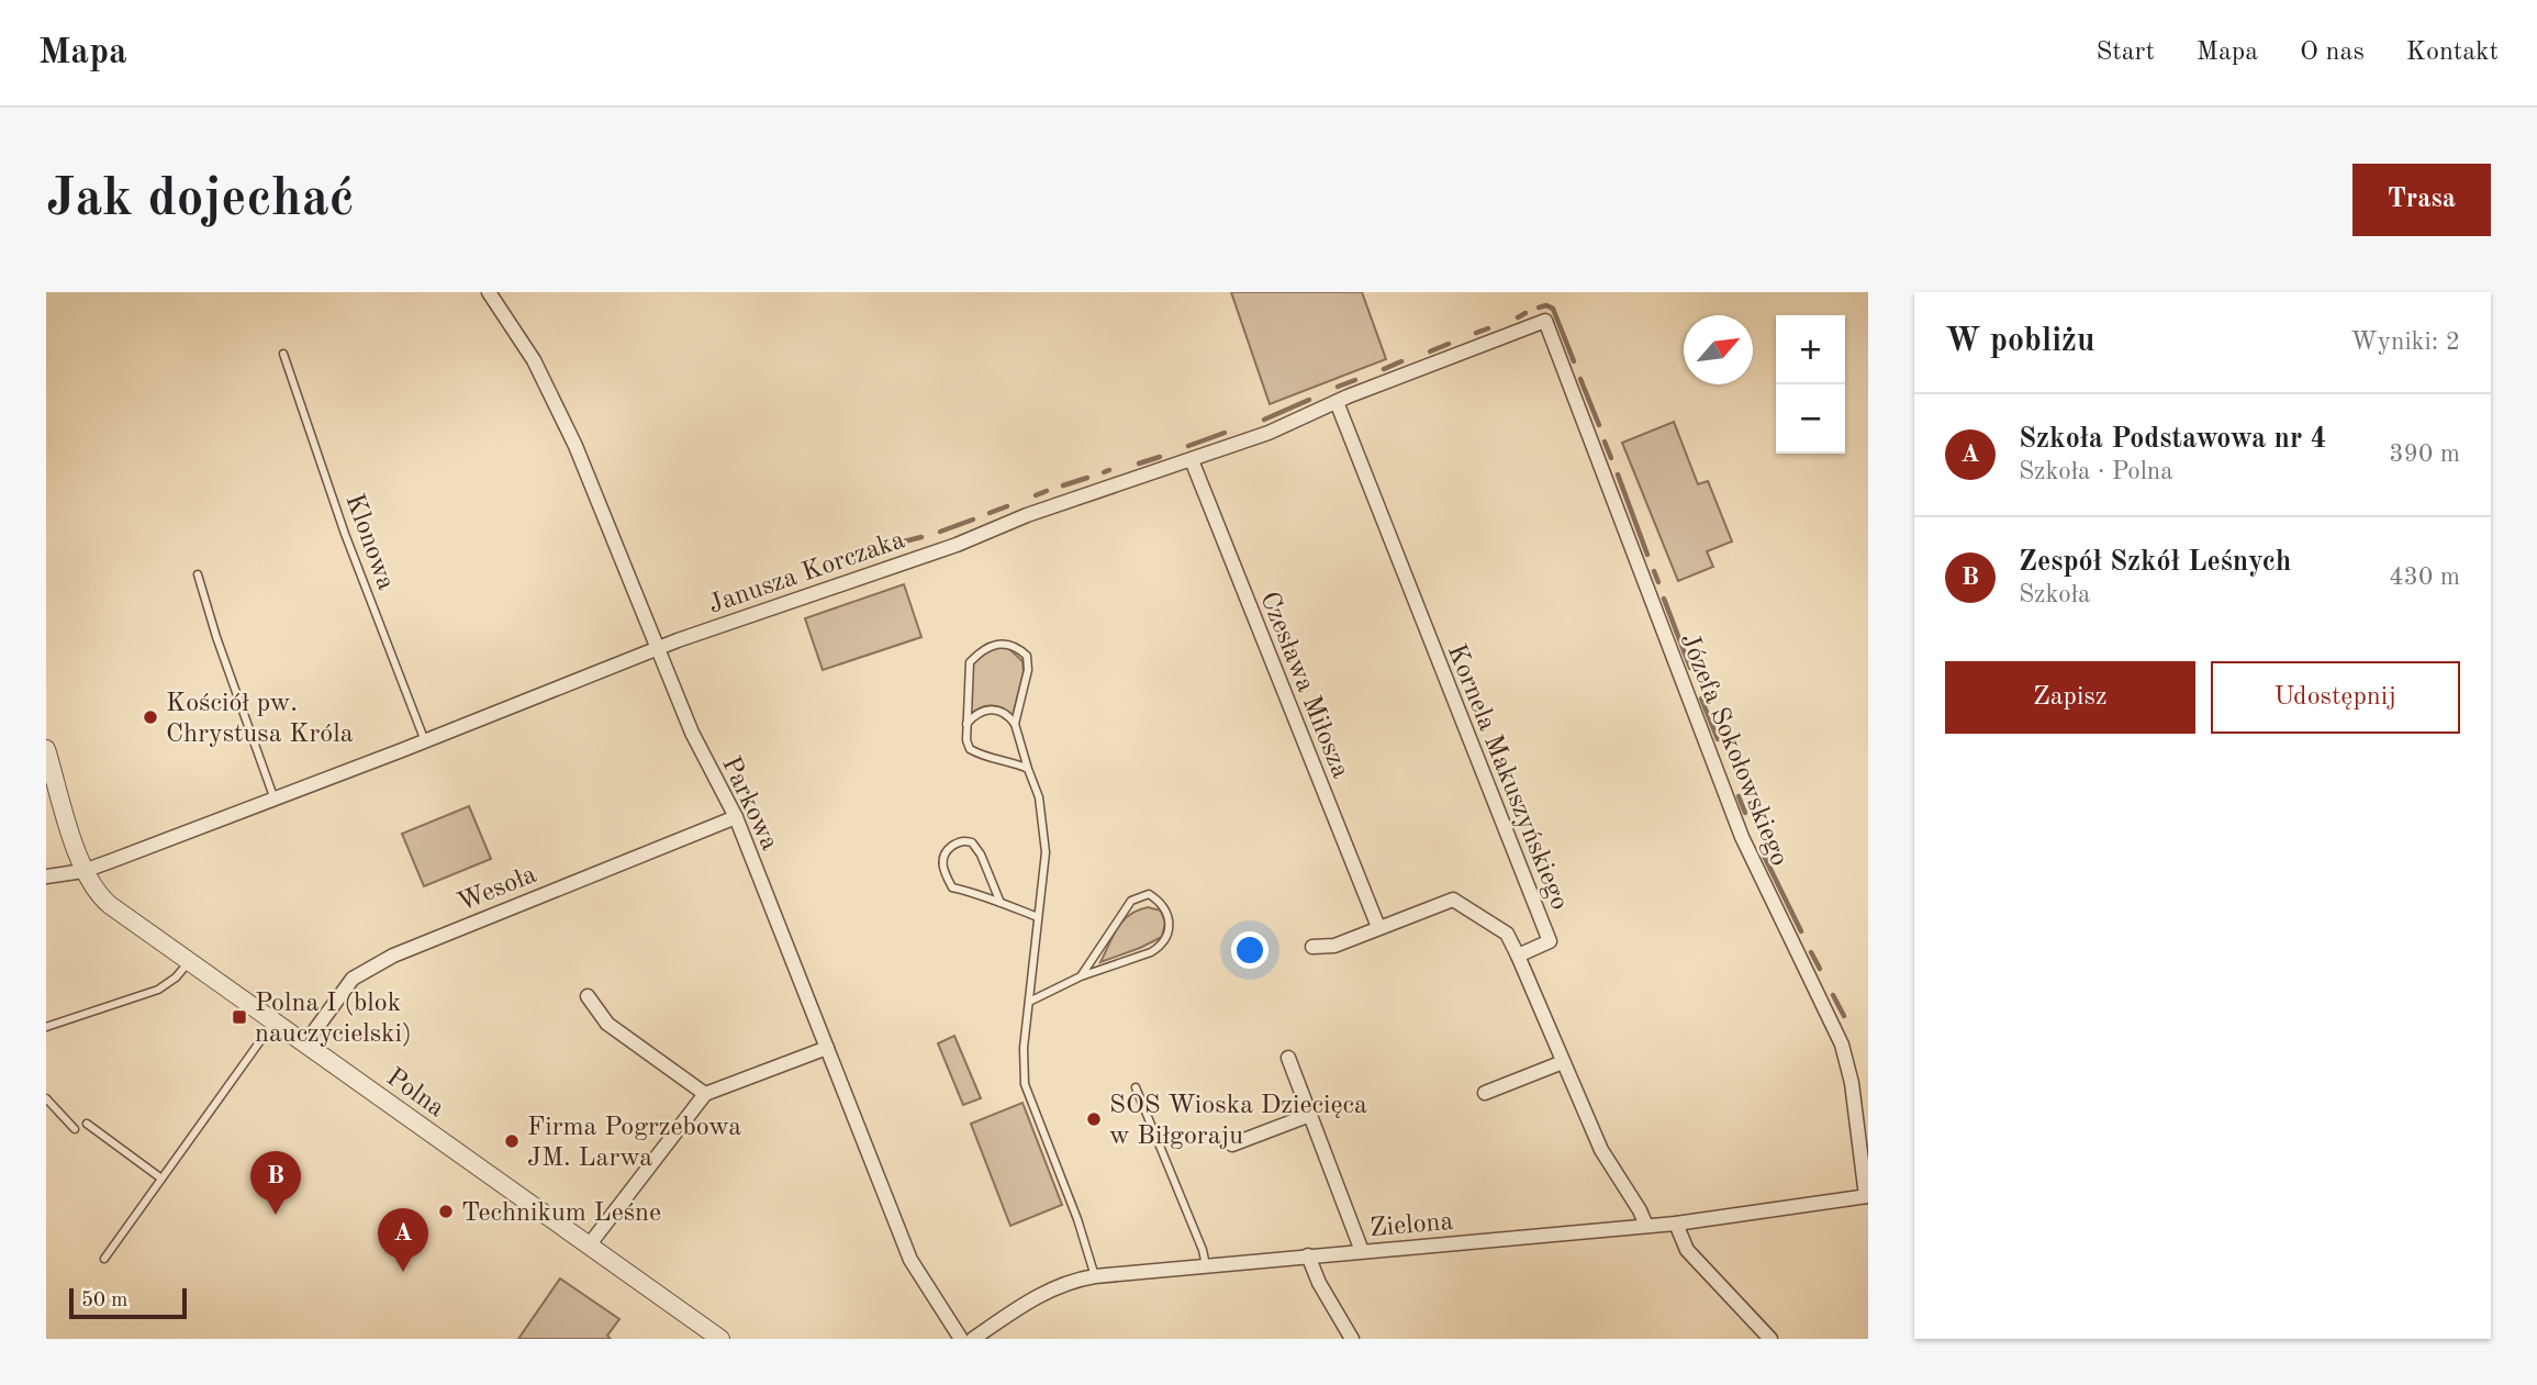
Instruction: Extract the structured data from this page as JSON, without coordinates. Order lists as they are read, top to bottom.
{
  "streets": {
    "street": [
      "Janusza Korczaka",
      "Czesława Miłosza",
      "Józefa Sokołowskiego",
      "Kornela Makuszyńskiego",
      "Parkowa",
      "Wesoła",
      "Polna",
      "Zielona"
    ],
    "lane": ["Klonowa"]
  },
  "crossings": [
    ["Klonowa", "Janusza Korczaka"],
    ["Janusza Korczaka", "Czesława Miłosza"],
    ["Janusza Korczaka", "Józefa Sokołowskiego"],
    ["Janusza Korczaka", "Kornela Makuszyńskiego"],
    ["Janusza Korczaka", "Parkowa"],
    ["Janusza Korczaka", "Polna"],
    ["Józefa Sokołowskiego", "Zielona"],
    ["Parkowa", "Wesoła"],
    ["Wesoła", "Polna"]
  ],
  "places": {
    "other": [
      "Kościół pw. Chrystusa Króla",
      "SOS Wioska Dziecięca w Biłgoraju",
      "Firma Pogrzebowa JM. Larwa",
      "Technikum Leśne"
    ],
    "transit": ["Polna I (blok nauczycielski)"]
  },
  "scale_bar": "50 m",
  "north": "top right",
  "page": {
    "header": "Mapa",
    "nav": [
      "Start",
      "Mapa",
      "O nas",
      "Kontakt"
    ],
    "buttons": [
      "Trasa",
      ["Zapisz", "Udostępnij"]
    ],
    "title": "Jak dojechać",
    "heading": ["W pobliżu", "Wyniki: 2"],
    "map_buttons": ["+", "−"],
    "list": [
      {
        "mark": "A",
        "name": "Szkoła Podstawowa nr 4",
        "note": "Szkoła · Polna",
        "value": "390 m"
      },
      {
        "mark": "B",
        "name": "Zespół Szkół Leśnych",
        "note": "Szkoła",
        "value": "430 m"
      }
    ],
    "pins": ["B", "A"],
    "scale": "50 m"
  }
}
